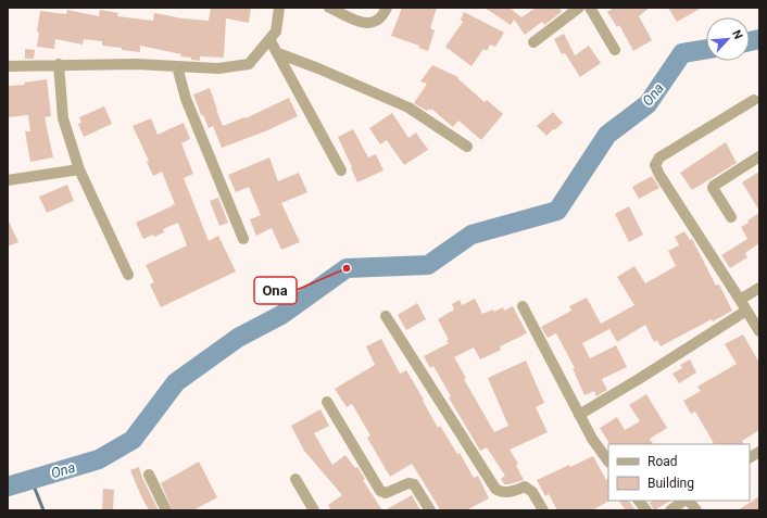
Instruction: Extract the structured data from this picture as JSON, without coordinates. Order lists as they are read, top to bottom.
{
  "water": ["Ona"],
  "places": ["Ona"],
  "legend": ["Road", "Building"],
  "north": "top right"
}
